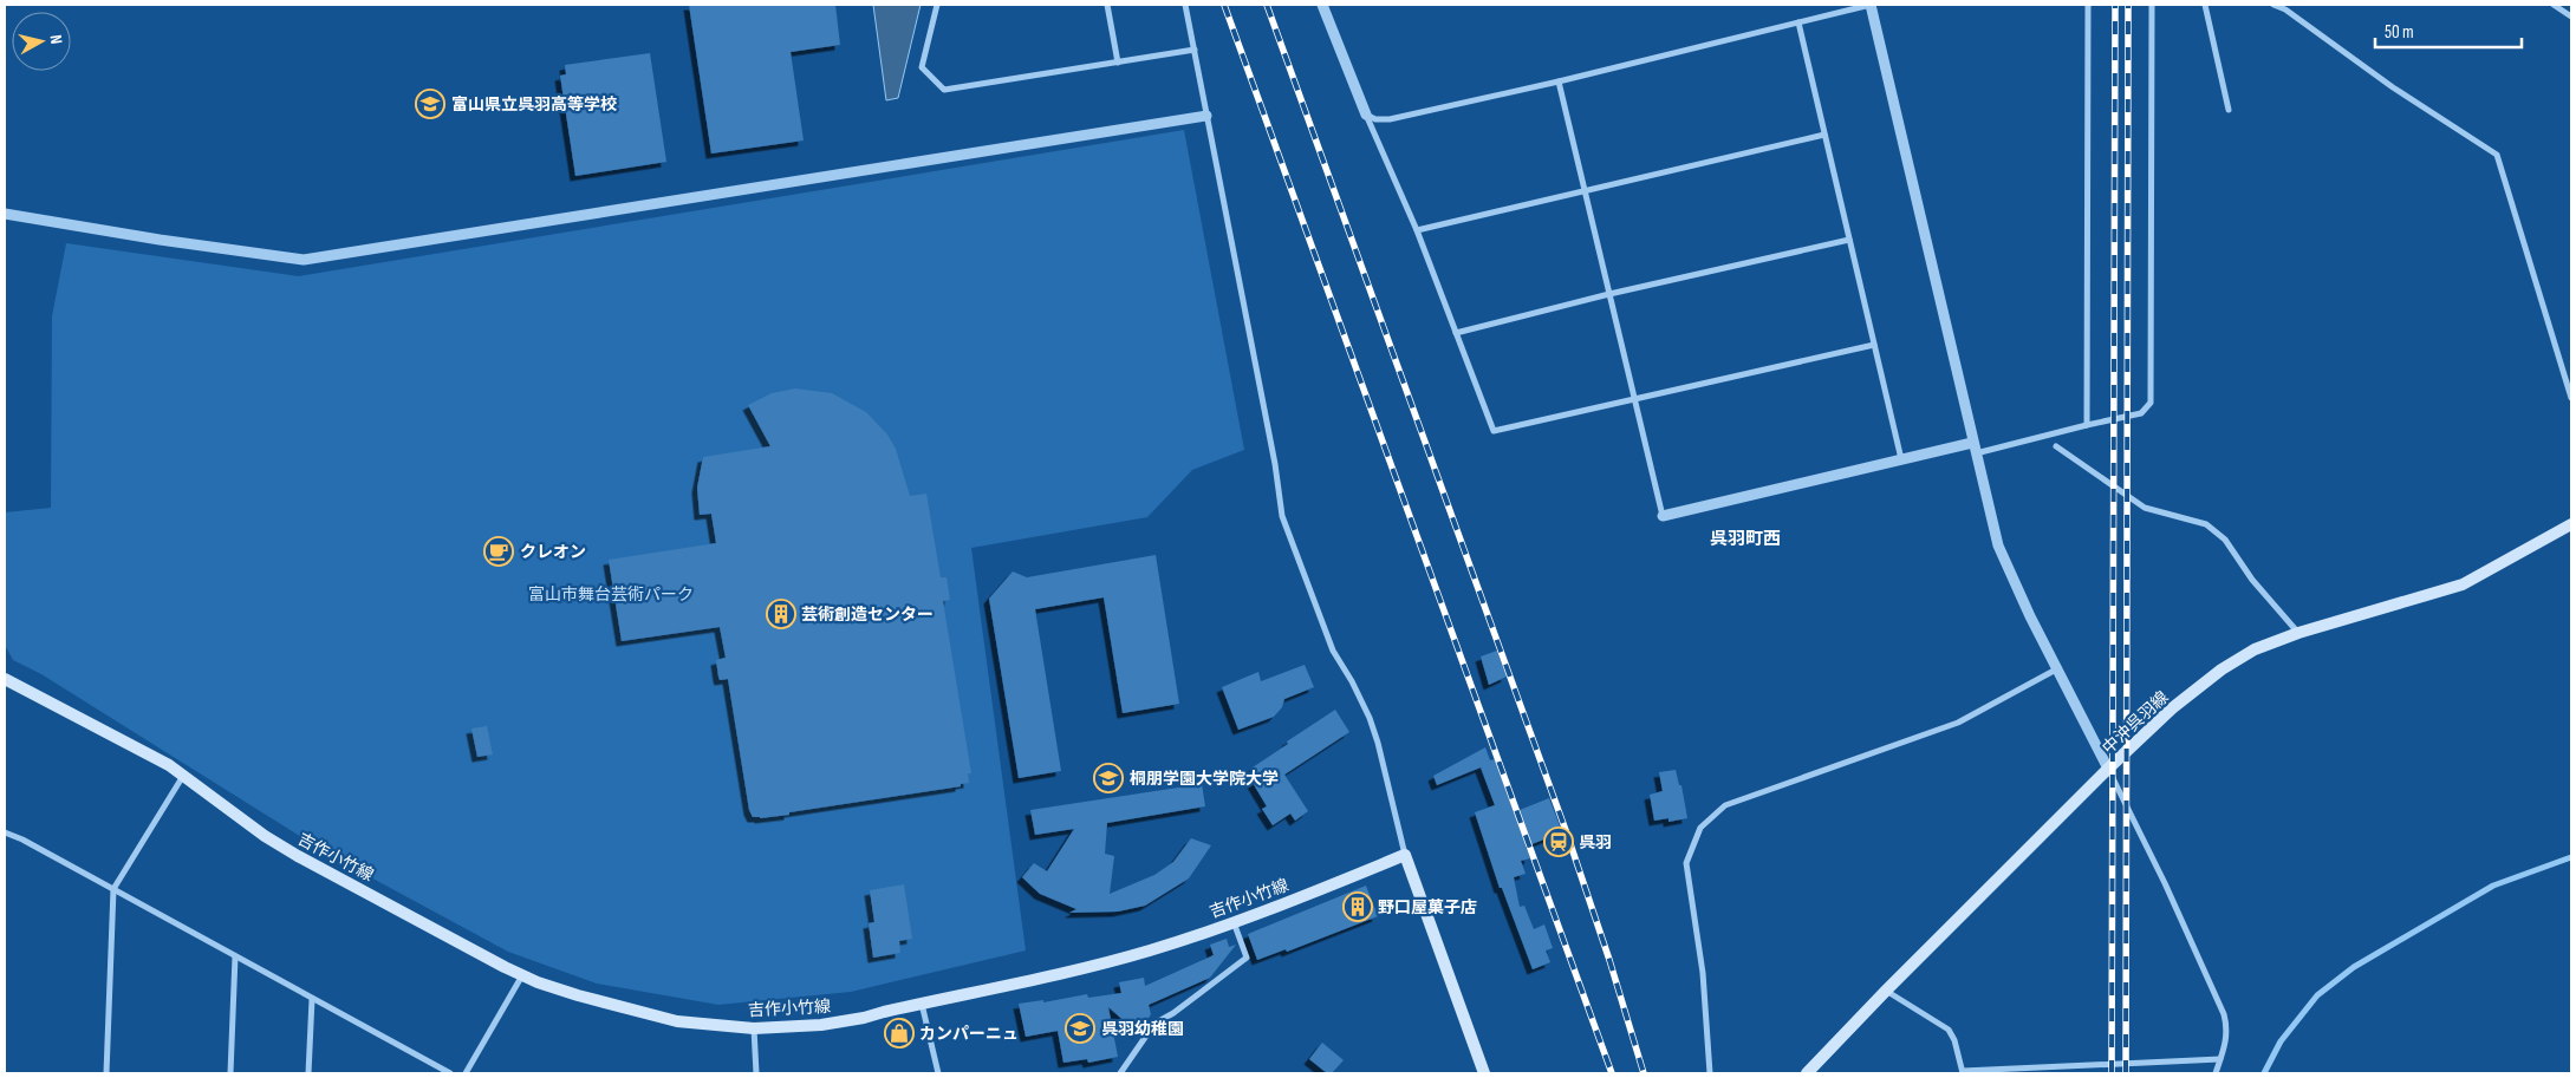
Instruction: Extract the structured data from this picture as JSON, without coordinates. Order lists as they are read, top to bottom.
{
  "streets": {
    "main road": ["中沖呉羽線", "吉作小竹線"]
  },
  "districts": ["呉羽町西"],
  "parks": ["富山市舞台芸術パーク"],
  "places": {
    "school or university": ["富山県立呉羽高等学校", "桐朋学園大学院大学", "呉羽幼稚園"],
    "cafe": ["クレオン"],
    "building": ["芸術創造センター", "野口屋菓子店"],
    "station": ["呉羽"],
    "shop": ["カンパーニュ"]
  },
  "scale_bar": "50 m",
  "north": "right"
}
